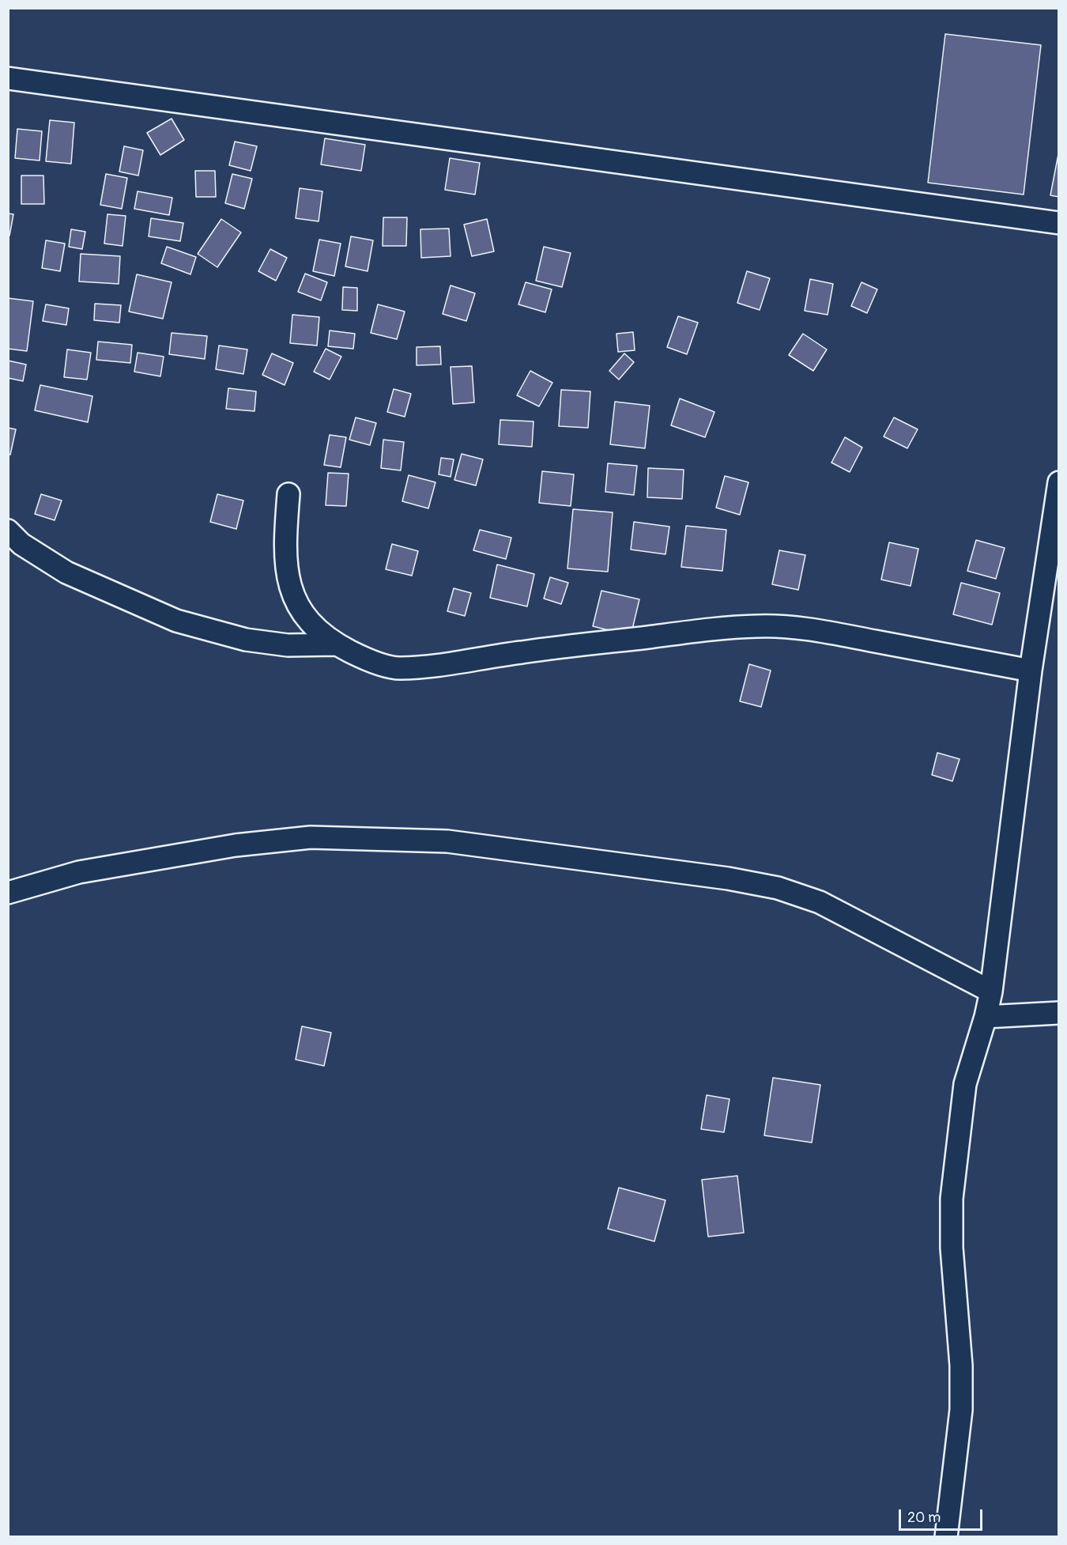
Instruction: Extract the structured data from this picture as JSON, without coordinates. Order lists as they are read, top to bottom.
{
  "scale_bar": "20 m"
}
